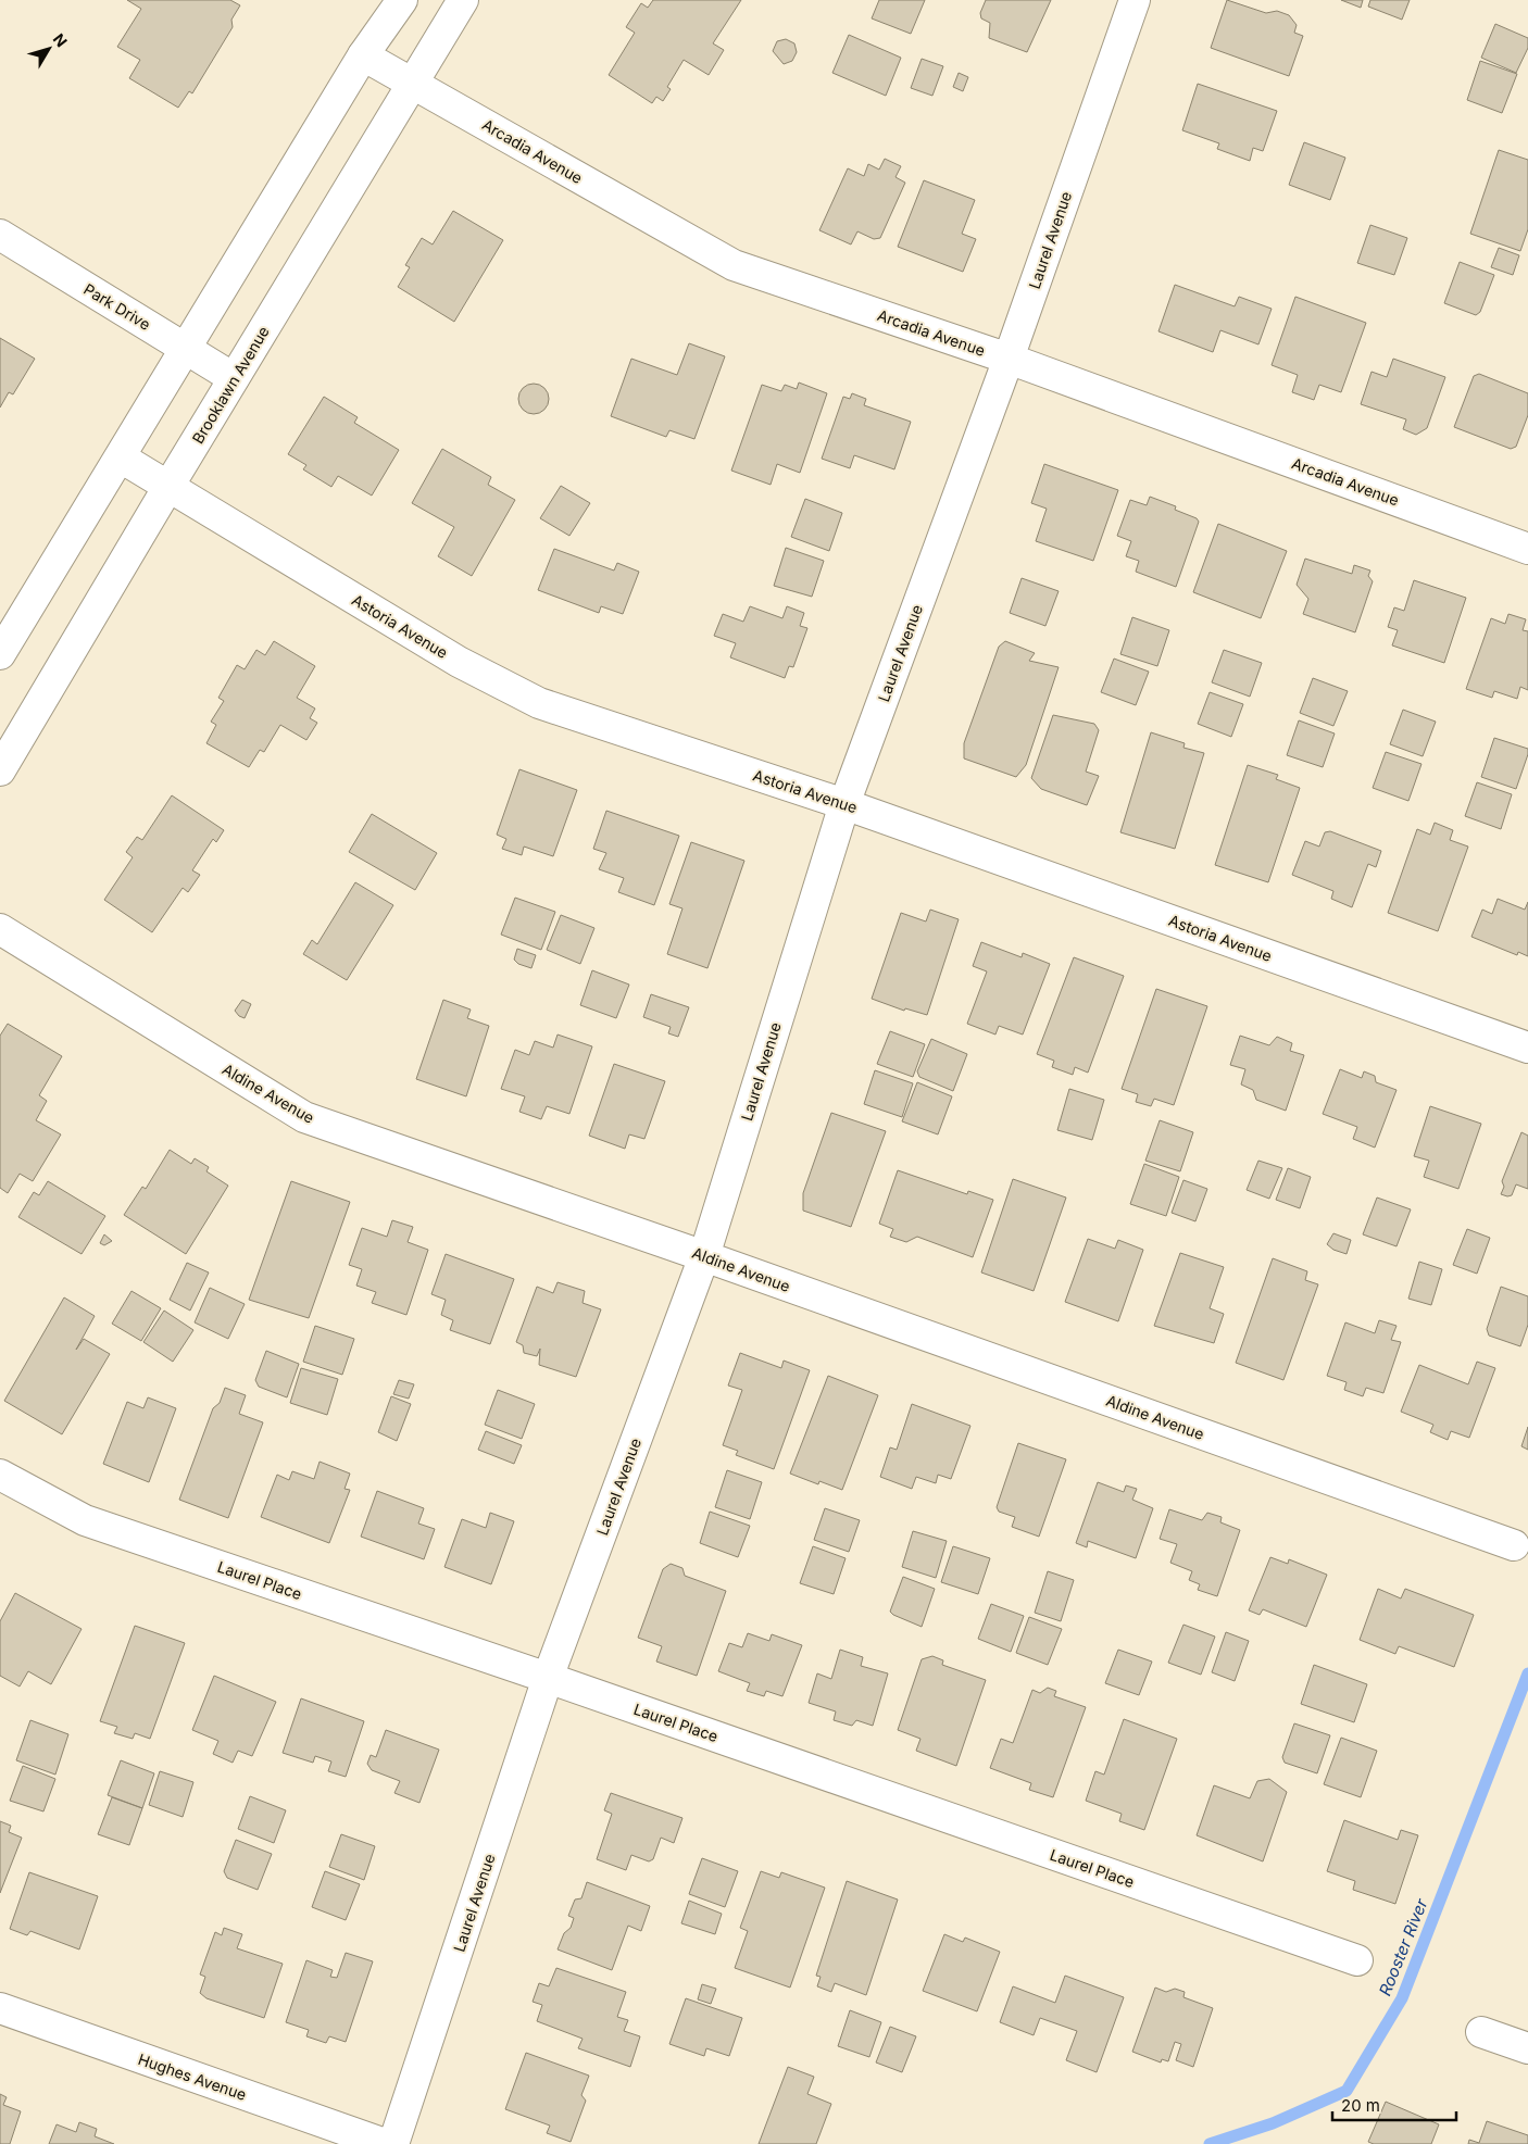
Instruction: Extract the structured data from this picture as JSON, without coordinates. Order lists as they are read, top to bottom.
{
  "streets": {
    "street": [
      "Arcadia Avenue",
      "Laurel Avenue",
      "Park Drive",
      "Brooklawn Avenue",
      "Astoria Avenue",
      "Aldine Avenue",
      "Laurel Place",
      "Hughes Avenue"
    ]
  },
  "crossings": [
    ["Arcadia Avenue", "Laurel Avenue"],
    ["Arcadia Avenue", "Brooklawn Avenue"],
    ["Laurel Avenue", "Astoria Avenue"],
    ["Laurel Avenue", "Aldine Avenue"],
    ["Laurel Avenue", "Laurel Place"],
    ["Park Drive", "Brooklawn Avenue"],
    ["Brooklawn Avenue", "Astoria Avenue"]
  ],
  "water": ["Rooster River"],
  "scale_bar": "20 m",
  "north": "top right"
}
